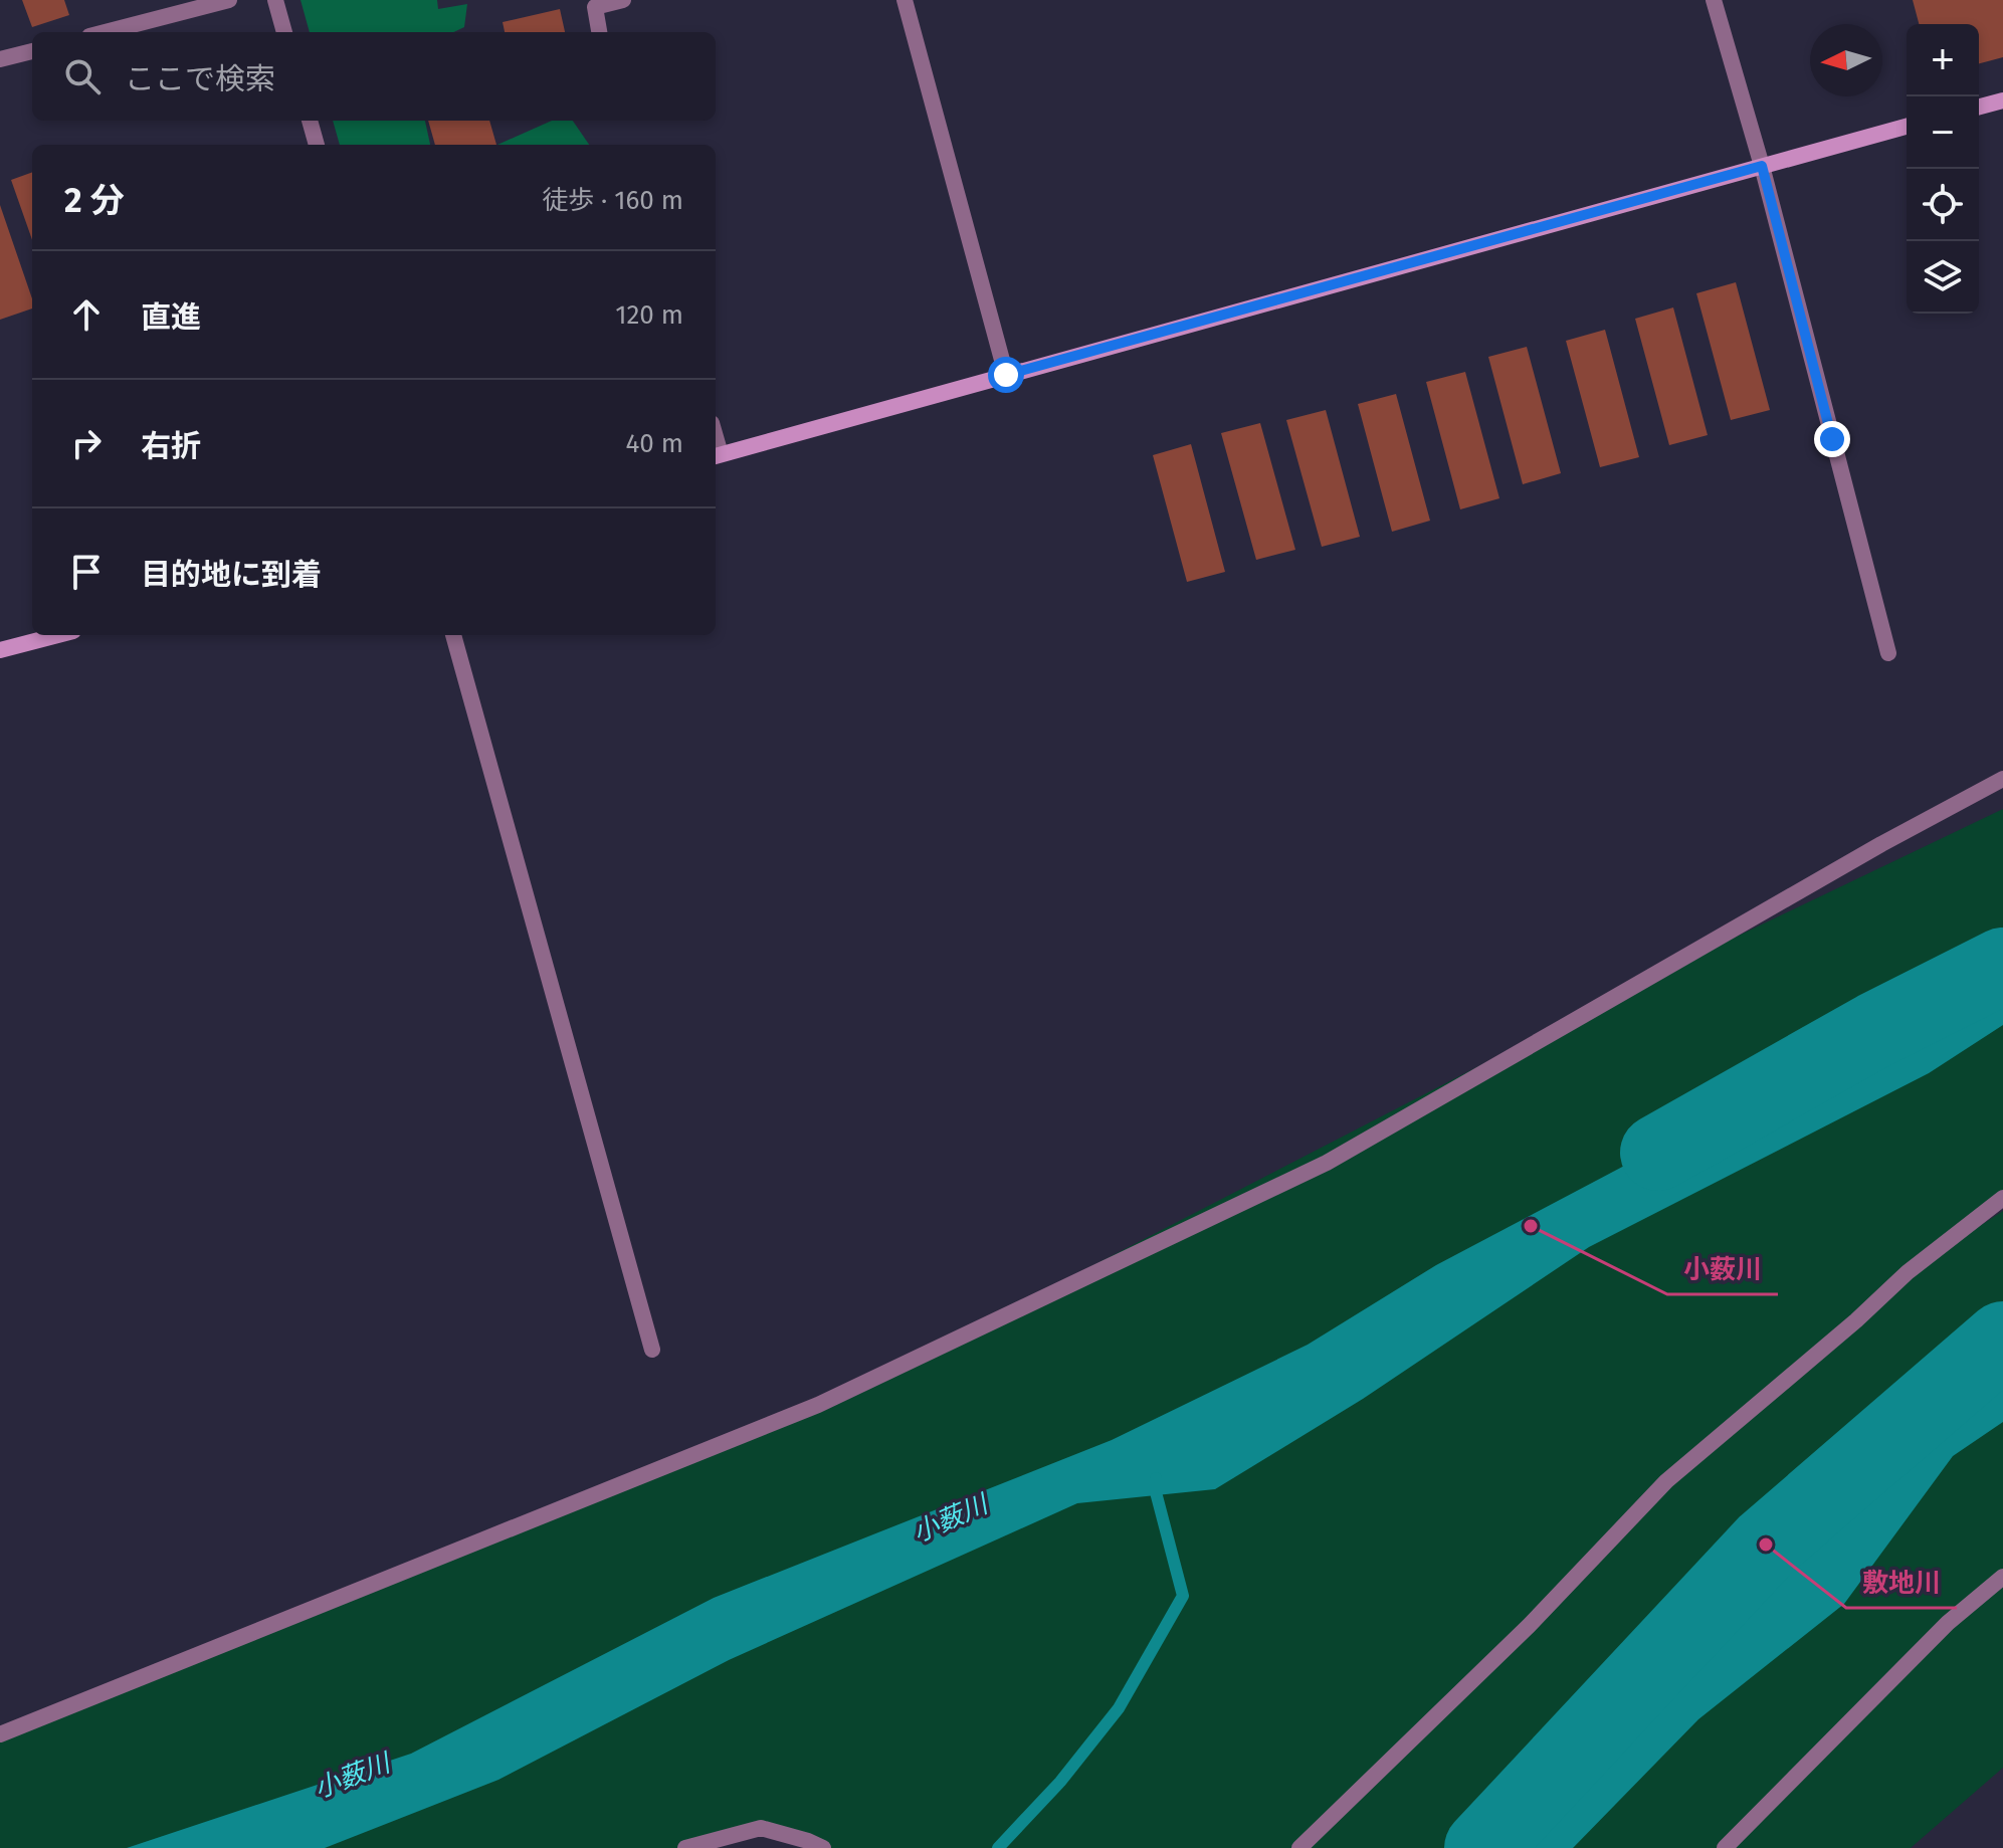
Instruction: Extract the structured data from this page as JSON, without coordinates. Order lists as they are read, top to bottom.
{
  "water": ["小薮川"],
  "places": ["小薮川", "敷地川"],
  "north": "left",
  "page": {
    "map_buttons": ["+", "−"],
    "search": "ここで検索",
    "heading": ["2 分", "徒歩 · 160 m"],
    "list": [
      ["直進", "120 m"],
      ["右折", "40 m"],
      "目的地に到着"
    ]
  }
}
